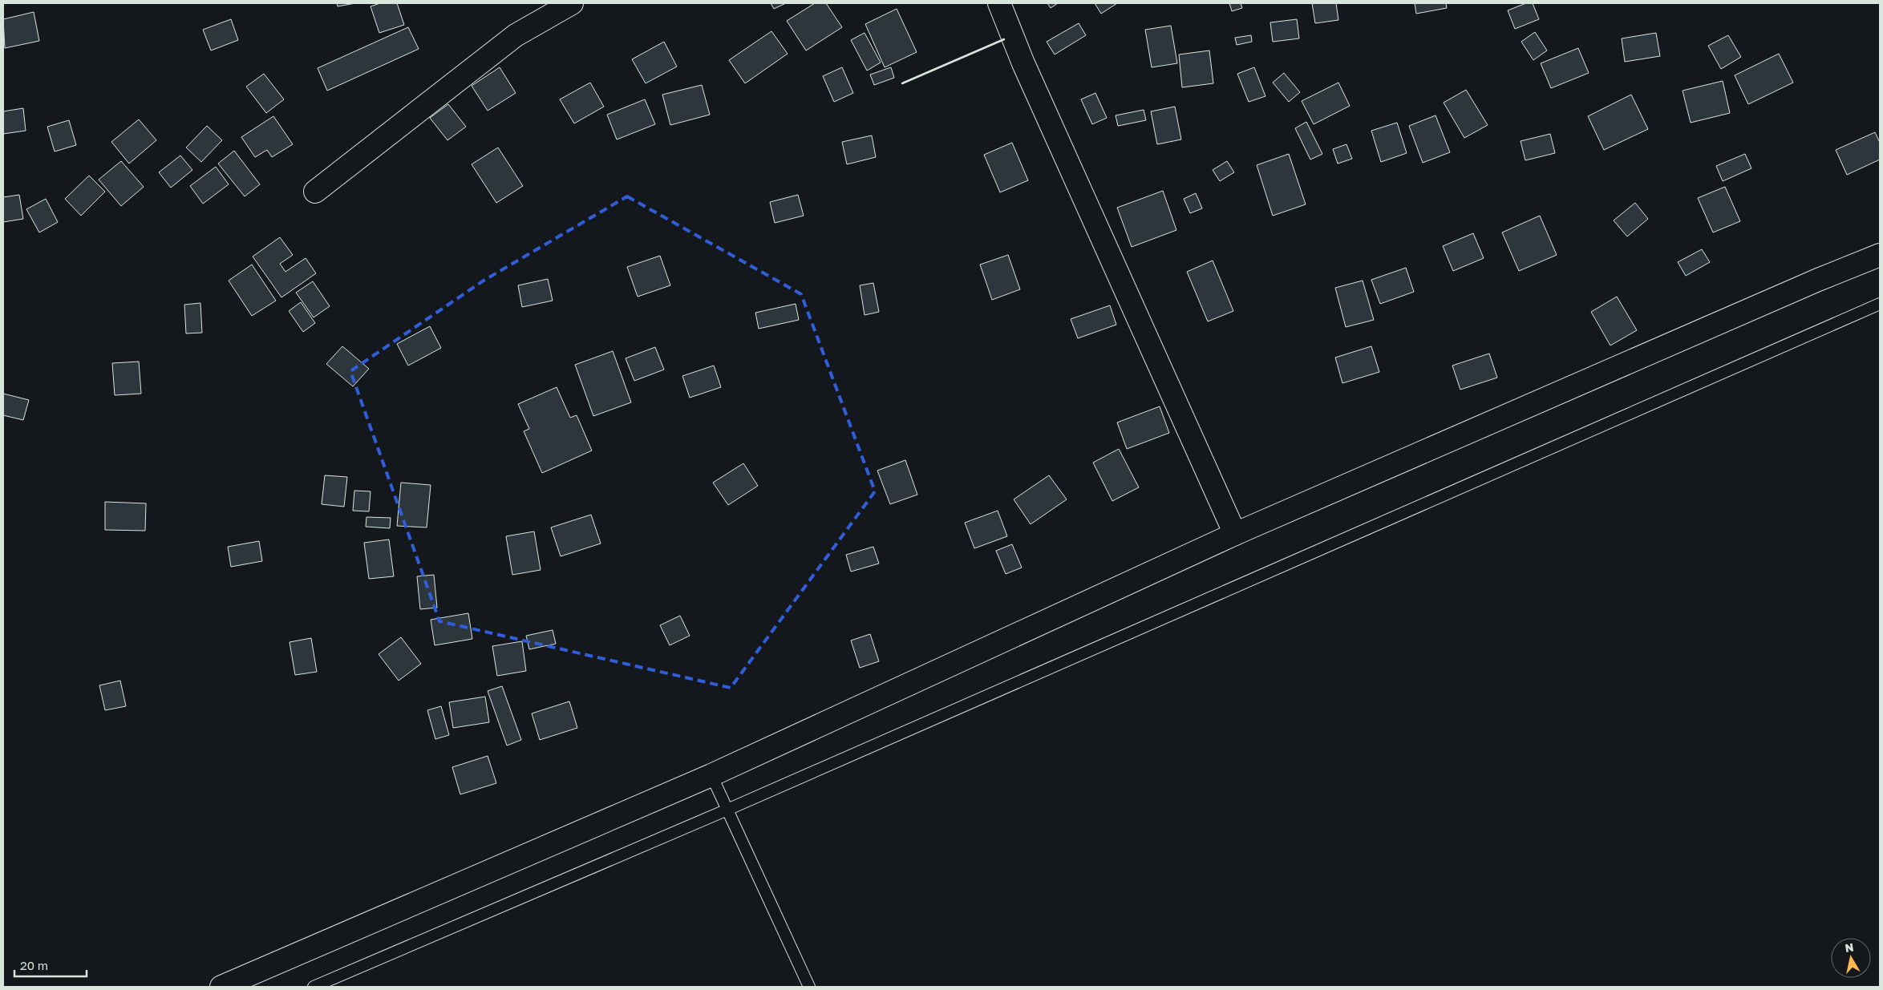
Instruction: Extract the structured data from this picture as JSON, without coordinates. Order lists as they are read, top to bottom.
{
  "scale_bar": "20 m",
  "north": "top"
}
